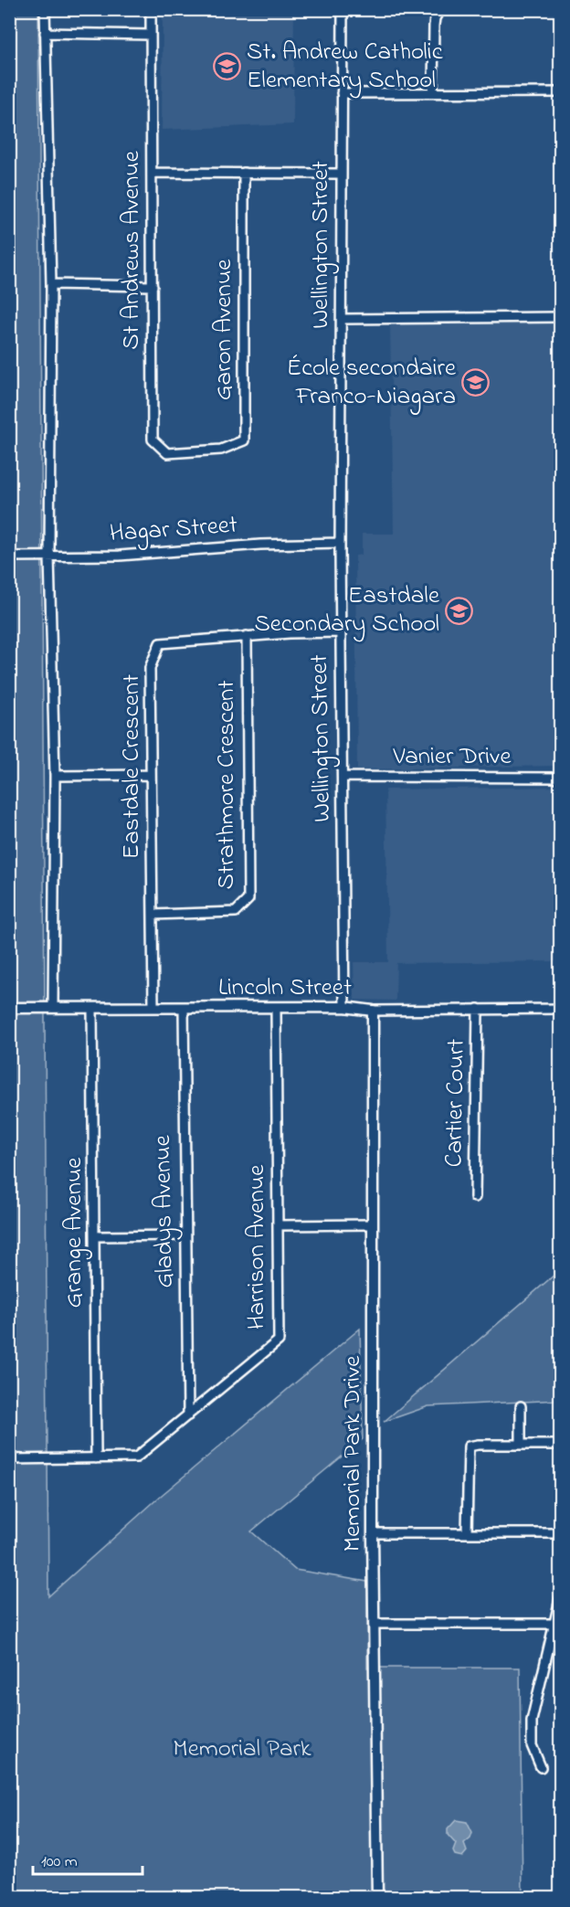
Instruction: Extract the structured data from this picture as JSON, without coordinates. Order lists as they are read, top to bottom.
{
  "streets": {
    "main road": ["Lincoln Street", "Memorial Park Drive"],
    "street": [
      "Wellington Street",
      "St Andrews Avenue",
      "Garon Avenue",
      "Hagar Street",
      "Vanier Drive",
      "Eastdale Crescent",
      "Strathmore Crescent",
      "Cartier Court",
      "Gladys Avenue",
      "Grange Avenue",
      "Harrison Avenue"
    ]
  },
  "crossings": [
    ["Wellington Street", "Hagar Street"],
    ["Wellington Street", "Vanier Drive"],
    ["Wellington Street", "Eastdale Crescent"],
    ["Wellington Street", "Lincoln Street"],
    ["St Andrews Avenue", "Garon Avenue"],
    ["Eastdale Crescent", "Strathmore Crescent"],
    ["Eastdale Crescent", "Lincoln Street"],
    ["Lincoln Street", "Cartier Court"],
    ["Lincoln Street", "Gladys Avenue"],
    ["Lincoln Street", "Grange Avenue"],
    ["Lincoln Street", "Harrison Avenue"],
    ["Lincoln Street", "Memorial Park Drive"],
    ["Gladys Avenue", "Harrison Avenue"],
    ["Grange Avenue", "Harrison Avenue"]
  ],
  "parks": ["Memorial Park"],
  "places": {
    "school or university": ["St. Andrew Catholic Elementary School", "École secondaire Franco-Niagara", "Eastdale Secondary School"]
  },
  "scale_bar": "100 m"
}
